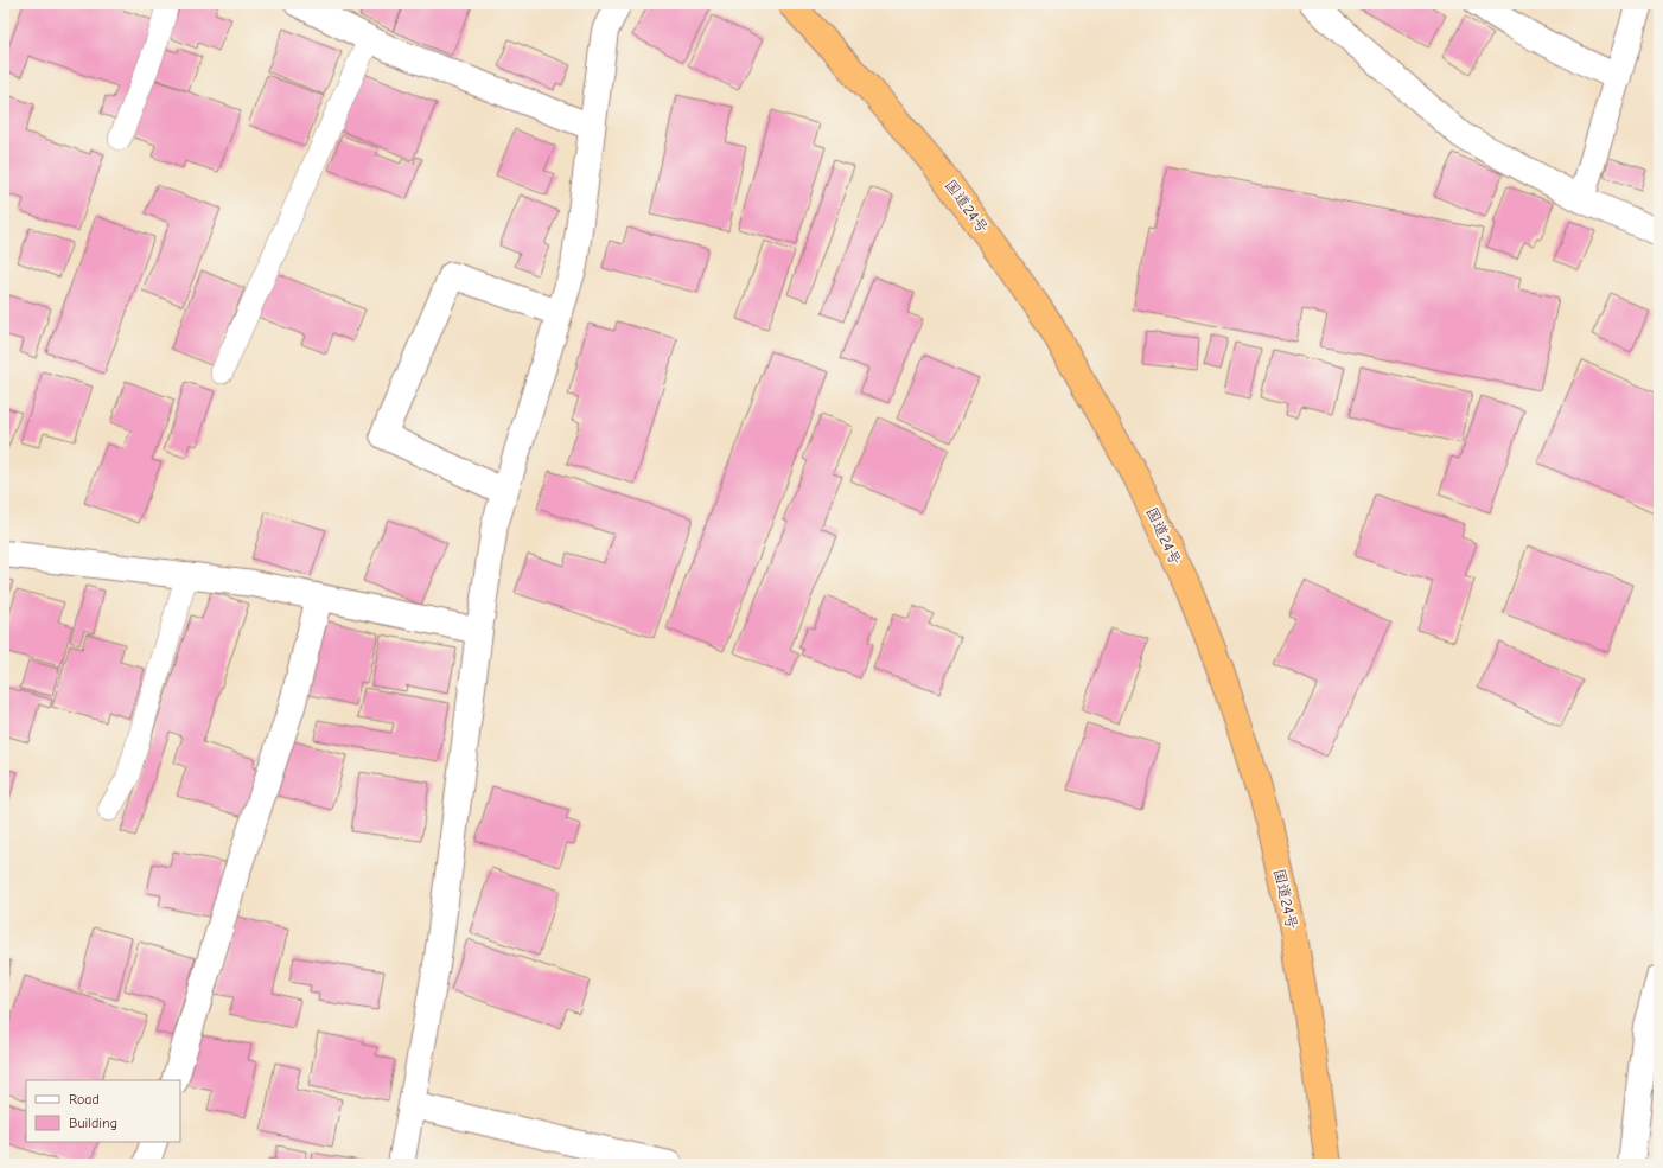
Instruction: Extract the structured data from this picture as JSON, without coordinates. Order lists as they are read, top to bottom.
{
  "streets": {
    "highway": ["国道24号"]
  },
  "legend": ["Road", "Building"]
}
